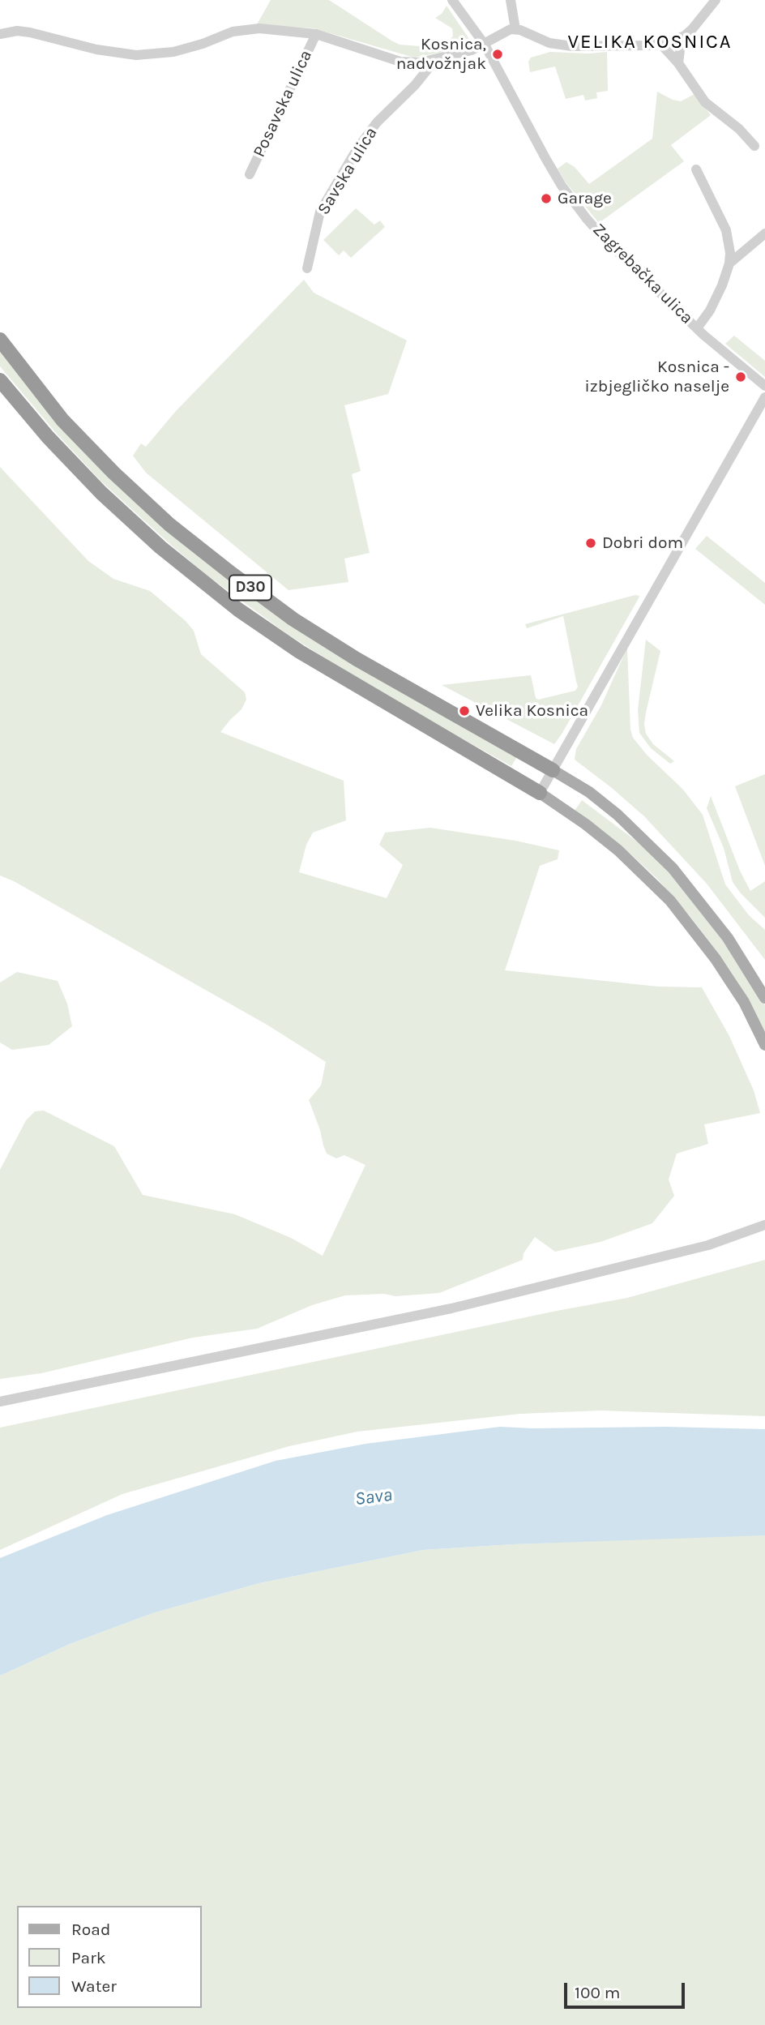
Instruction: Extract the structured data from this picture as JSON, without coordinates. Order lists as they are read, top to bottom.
{
  "streets": {
    "highway": ["D30"],
    "street": ["Posavska ulica", "Savska ulica", "Zagrebačka ulica"]
  },
  "districts": ["VELIKA KOSNICA"],
  "water": ["Sava"],
  "places": [
    "Kosnica, nadvožnjak",
    "Garage",
    "Kosnica - izbjegličko naselje",
    "Dobri dom",
    "Velika Kosnica"
  ],
  "legend": ["Road", "Park", "Water"],
  "scale_bar": "100 m"
}
